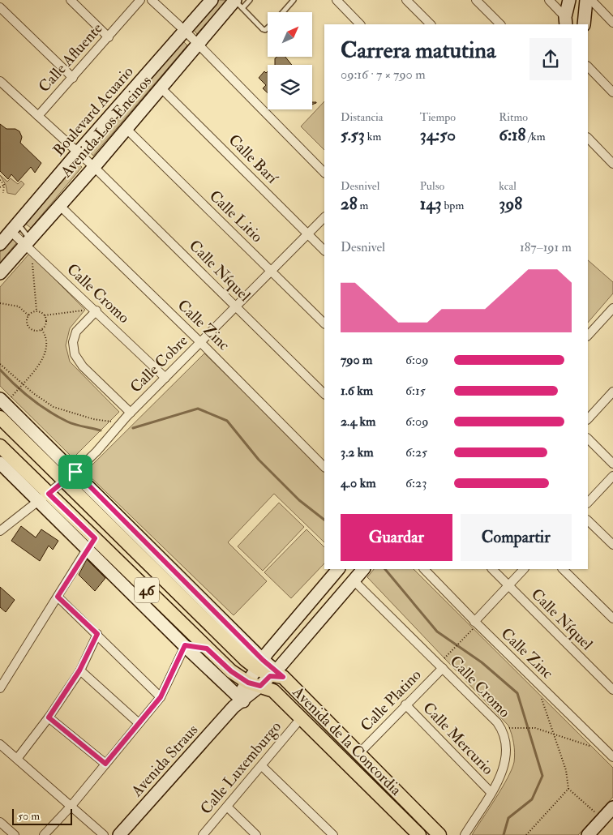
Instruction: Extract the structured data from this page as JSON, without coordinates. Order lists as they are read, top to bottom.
{
  "streets": {
    "main road": ["46", "Avenida de la Concordia"],
    "street": [
      "Calle Afluente",
      "Boulevard Acuario",
      "Avenida Los Encinos",
      "Calle Barí",
      "Calle Litio",
      "Calle Níquel",
      "Calle Cromo",
      "Calle Zinc",
      "Calle Cobre",
      "Calle Platino",
      "Calle Mercurio",
      "Avenida Straus",
      "Calle Luxemburgo"
    ]
  },
  "crossings": [
    ["Calle Afluente", "Calle Níquel"],
    ["Boulevard Acuario", "Calle Níquel"],
    ["Boulevard Acuario", "Calle Cromo"],
    ["Avenida Los Encinos", "Calle Barí"],
    ["Avenida Los Encinos", "Calle Litio"],
    ["Avenida Los Encinos", "Calle Níquel"],
    ["Avenida Los Encinos", "Calle Cromo"],
    ["Avenida Los Encinos", "Calle Zinc"],
    ["Calle Barí", "Calle Cobre"],
    ["Calle Litio", "Calle Cobre"],
    ["Calle Níquel", "Calle Cobre"],
    ["Calle Cromo", "Calle Cobre"],
    ["Calle Cromo", "Calle Platino"],
    ["Calle Cromo", "Calle Mercurio"],
    ["Calle Zinc", "Calle Cobre"],
    ["Calle Cobre", "Avenida de la Concordia"],
    ["Calle Platino", "Calle Mercurio"],
    ["Calle Platino", "Avenida de la Concordia"],
    ["Avenida de la Concordia", "Avenida Straus"],
    ["Avenida de la Concordia", "Calle Luxemburgo"]
  ],
  "scale_bar": "50 m",
  "north": "top right",
  "page": {
    "heading": ["Carrera matutina", "09:16 · 7 × 790 m"],
    "stats": [
      ["Distancia", "5.53 km"],
      ["Tiempo", "34:50"],
      ["Ritmo", "6:18 /km"],
      ["Desnivel", "28 m"],
      ["Pulso", "143 bpm"],
      ["kcal", "398"]
    ],
    "chart": ["Desnivel", "187–191 m"],
    "list": [
      {
        "name": "790 m",
        "note": "6:09"
      },
      {
        "name": "1.6 km",
        "note": "6:15"
      },
      {
        "name": "2.4 km",
        "note": "6:09"
      },
      {
        "name": "3.2 km",
        "note": "6:25"
      },
      {
        "name": "4.0 km",
        "note": "6:23"
      }
    ],
    "buttons": ["Guardar", "Compartir"],
    "scale": "50 m"
  }
}
